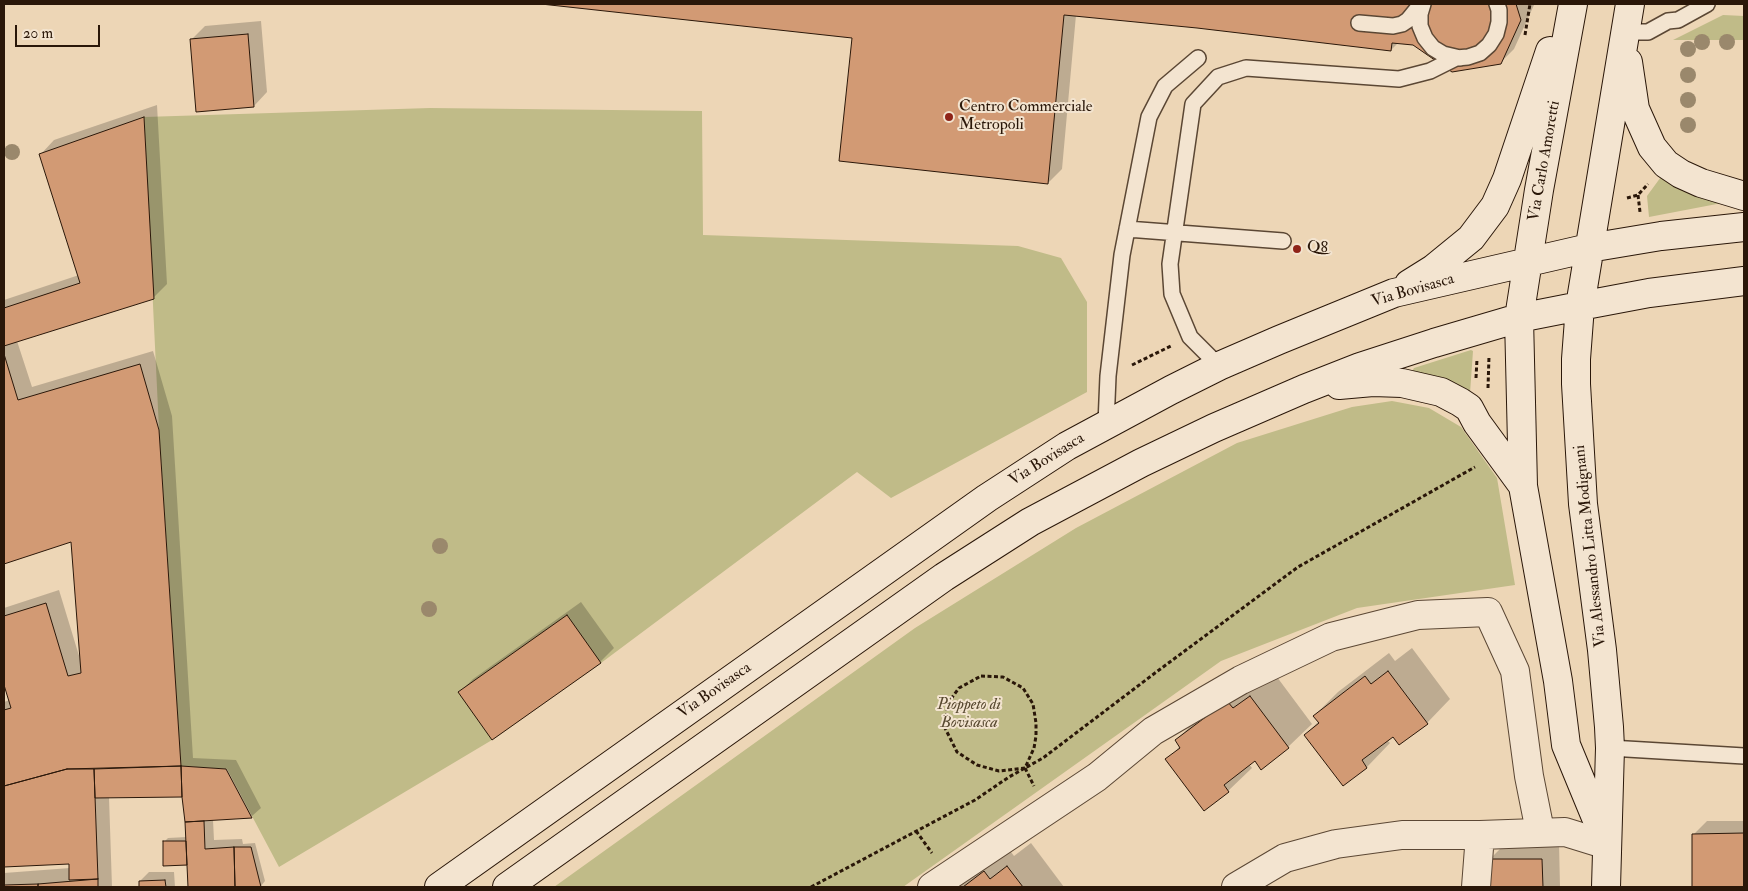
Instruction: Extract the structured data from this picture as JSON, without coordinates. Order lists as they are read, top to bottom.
{
  "streets": {
    "street": ["Via Carlo Amoretti", "Via Bovisasca", "Via Alessandro Litta Modignani"]
  },
  "crossings": [
    ["Via Carlo Amoretti", "Via Bovisasca"],
    ["Via Carlo Amoretti", "Via Alessandro Litta Modignani"],
    ["Via Bovisasca", "Via Alessandro Litta Modignani"]
  ],
  "parks": ["Pioppeto di Bovisasca"],
  "places": ["Centro Commerciale Metropoli", "Q8"],
  "scale_bar": "20 m"
}
